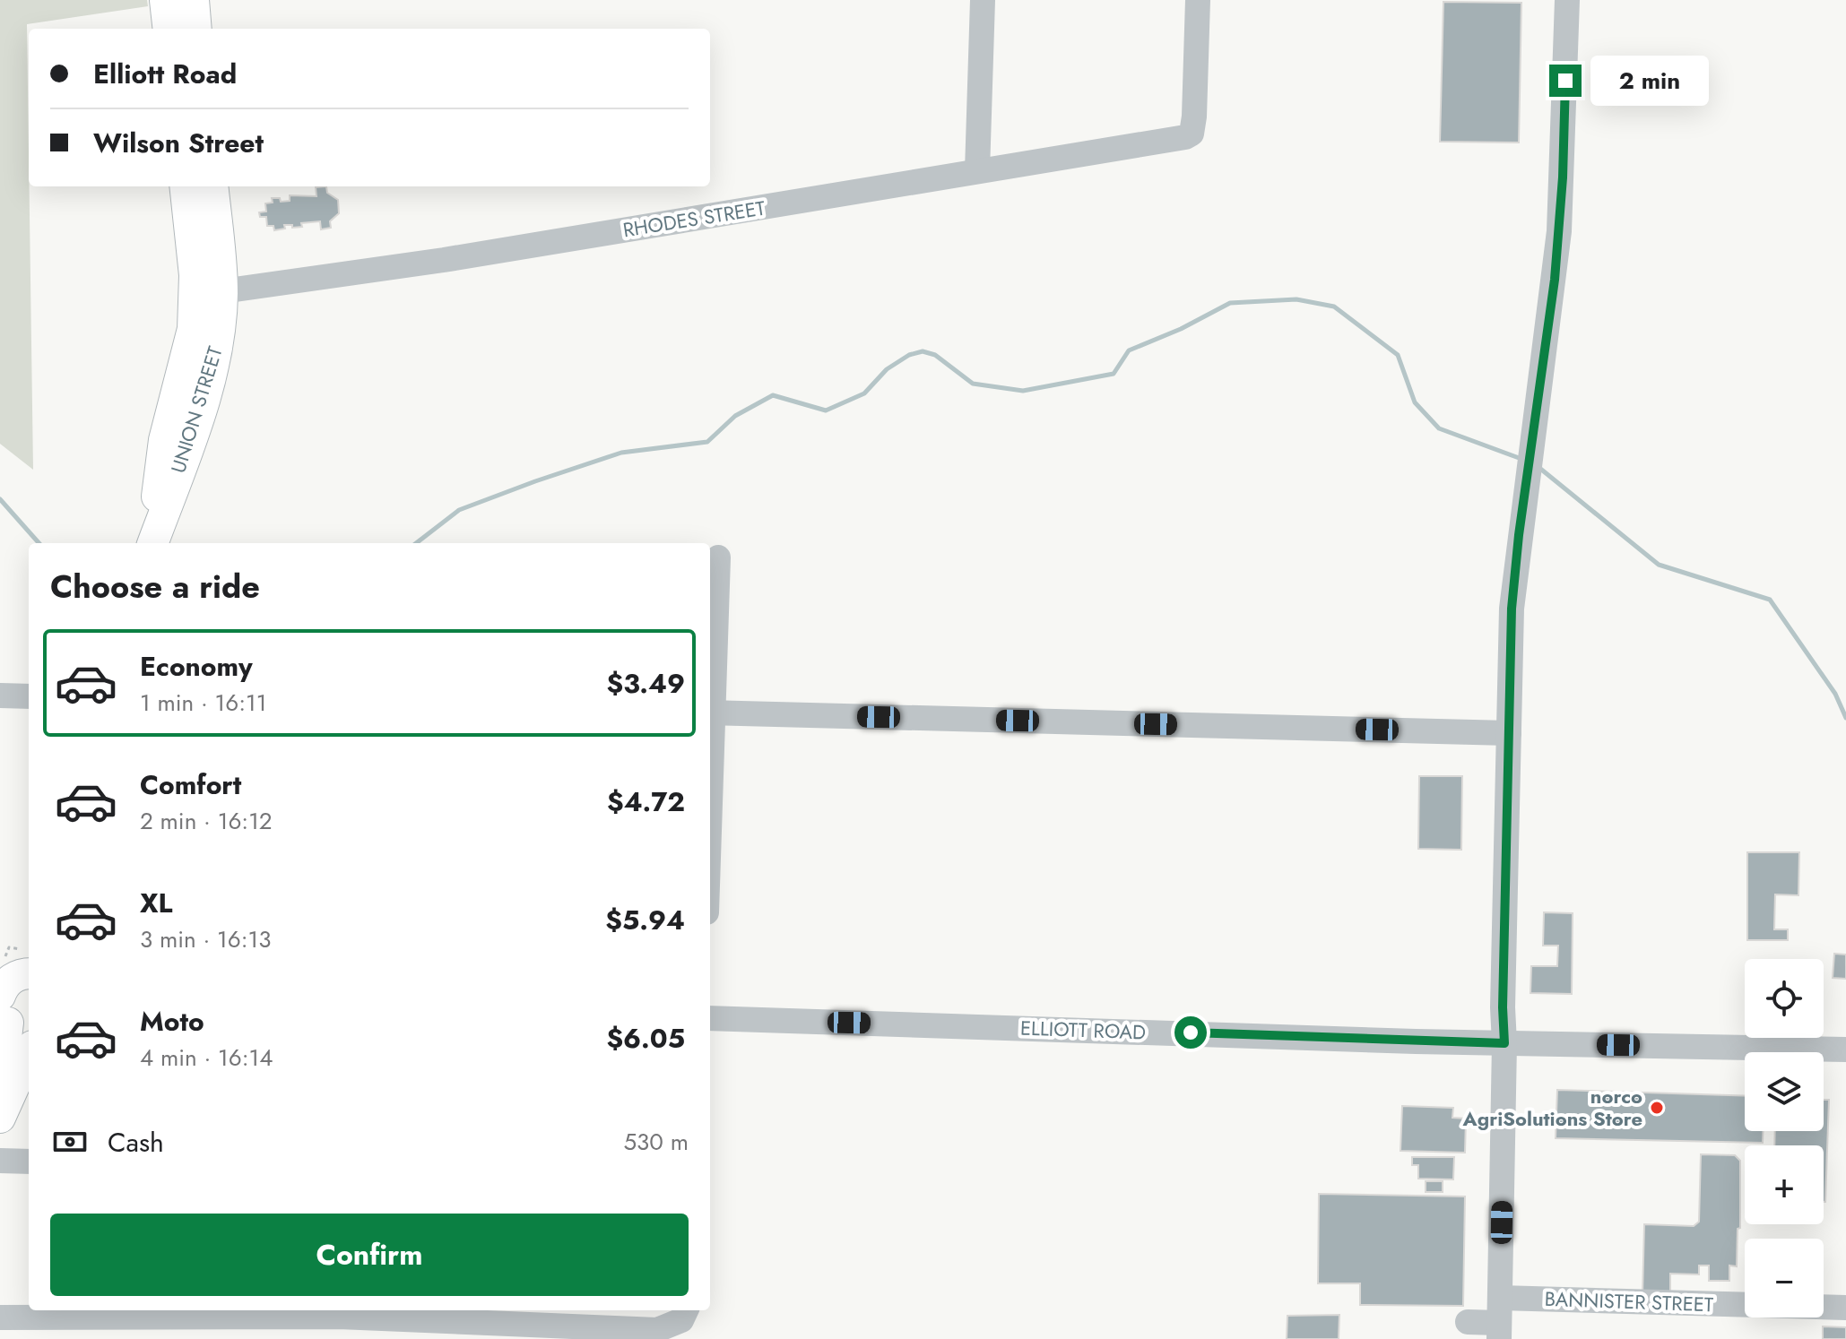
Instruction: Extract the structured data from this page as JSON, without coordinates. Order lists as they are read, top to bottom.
{
  "streets": {
    "main road": ["UNION STREET"],
    "street": ["RHODES STREET", "ELLIOTT ROAD", "BANNISTER STREET"]
  },
  "crossings": [
    ["RHODES STREET", "UNION STREET"]
  ],
  "places": ["norco AgriSolutions Store"],
  "page": {
    "banner": ["Elliott Road", "Wilson Street"],
    "bubble": "2 min",
    "heading": "Choose a ride",
    "list": [
      {
        "name": "Economy",
        "note": "1 min · 16:11",
        "value": "$3.49"
      },
      {
        "name": "Comfort",
        "note": "2 min · 16:12",
        "value": "$4.72"
      },
      {
        "name": "XL",
        "note": "3 min · 16:13",
        "value": "$5.94"
      },
      {
        "name": "Moto",
        "note": "4 min · 16:14",
        "value": "$6.05"
      }
    ],
    "map_buttons": ["+", "−"],
    "pay": ["Cash", "530 m"],
    "buttons": "Confirm"
  }
}
